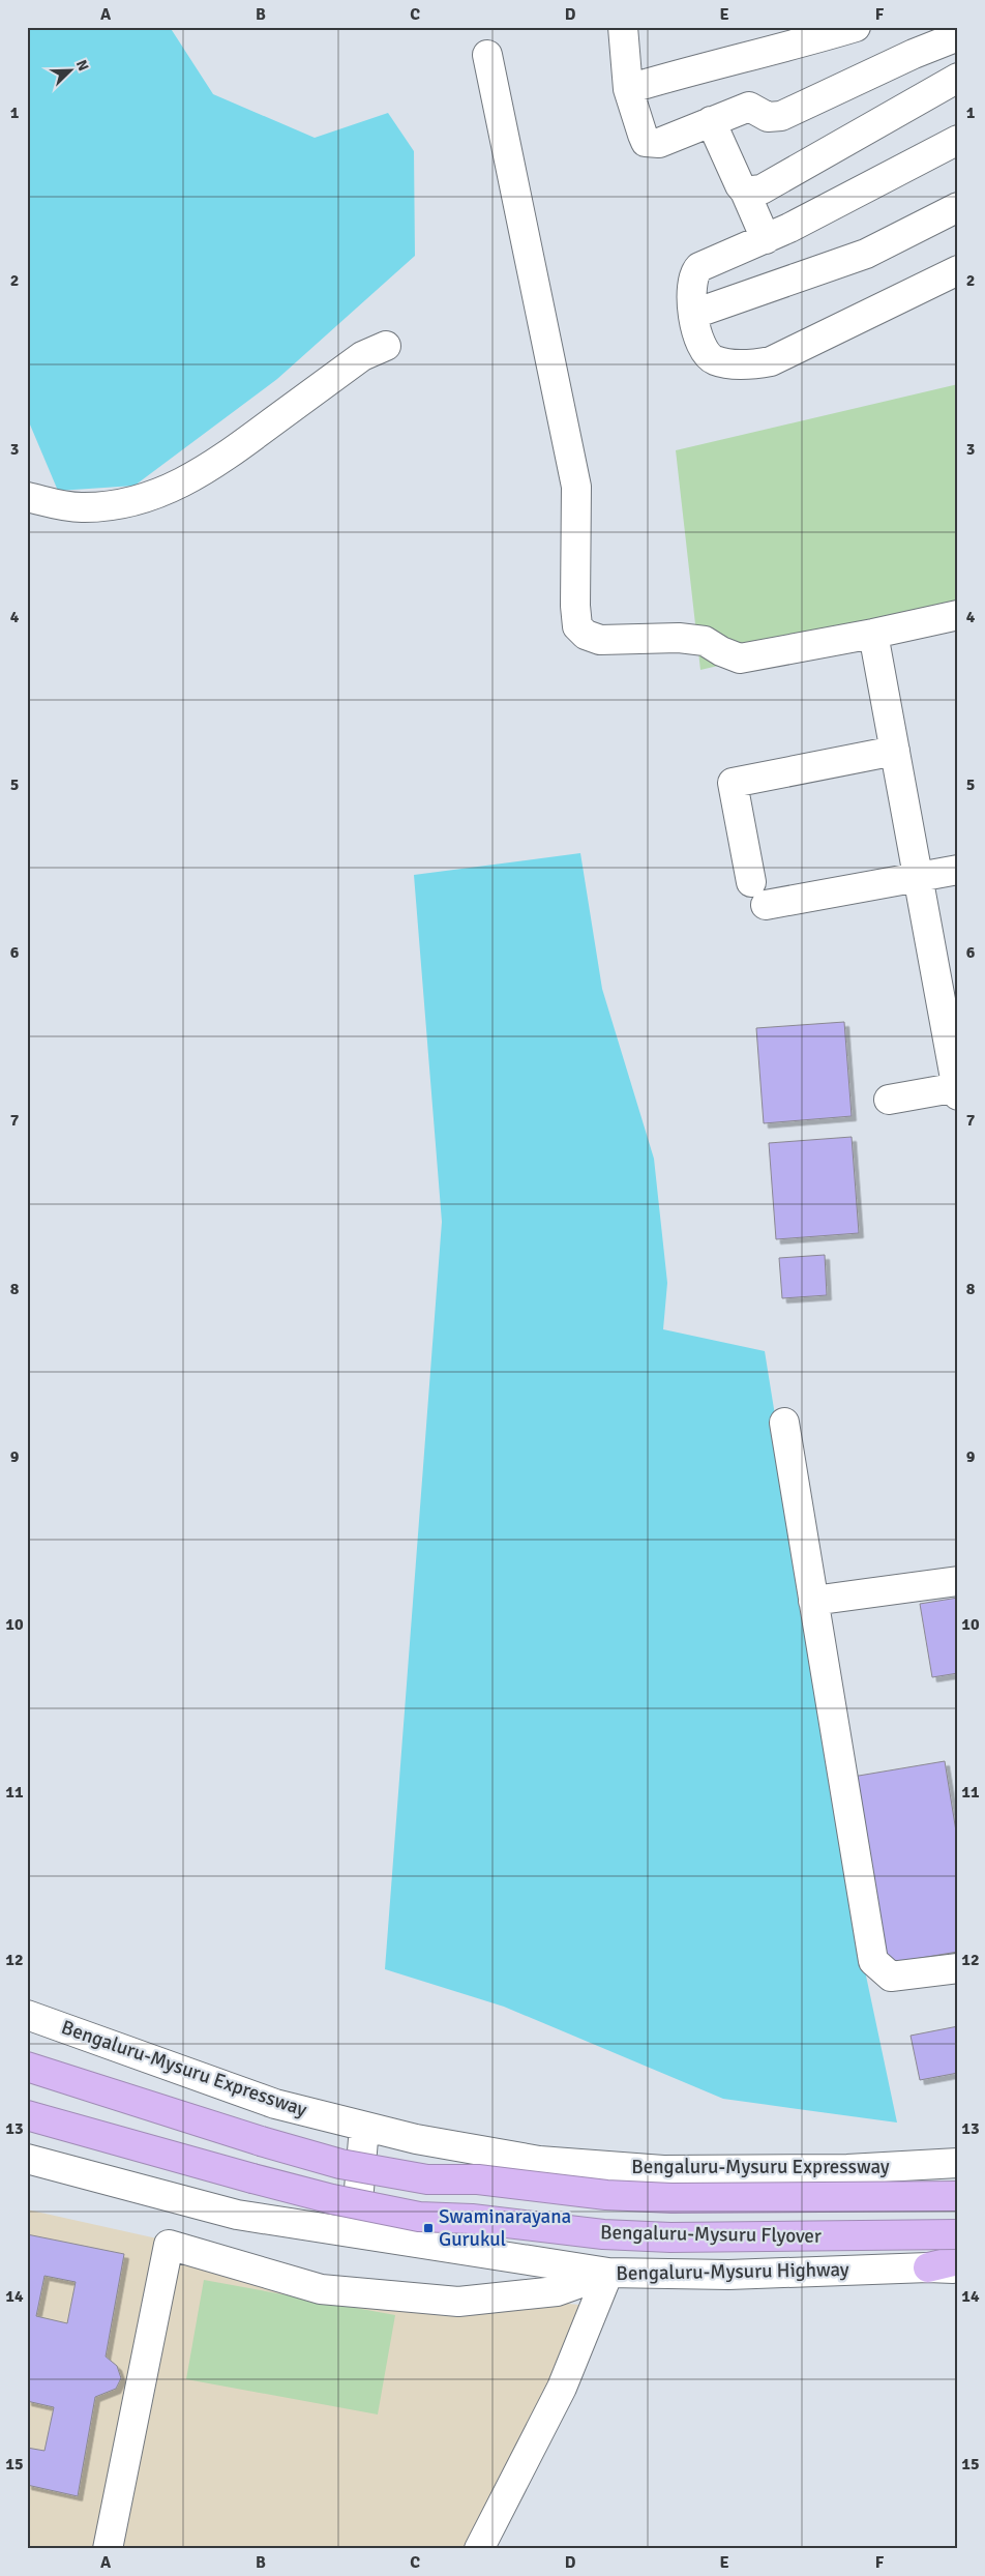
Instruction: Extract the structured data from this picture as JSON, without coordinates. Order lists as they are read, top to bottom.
{
  "streets": {
    "highway": ["Bengaluru-Mysuru Flyover", "Bengaluru-Mysuru Highway"],
    "street": ["Bengaluru-Mysuru Expressway"]
  },
  "places": {
    "transit": ["Swaminarayana Gurukul"]
  },
  "north": "top right",
  "grid": {
    "columns": [
      "A",
      "B",
      "C",
      "D",
      "E",
      "F"
    ],
    "rows": [
      "1",
      "2",
      "3",
      "4",
      "5",
      "6",
      "7",
      "8",
      "9",
      "10",
      "11",
      "12",
      "13",
      "14",
      "15"
    ]
  }
}
